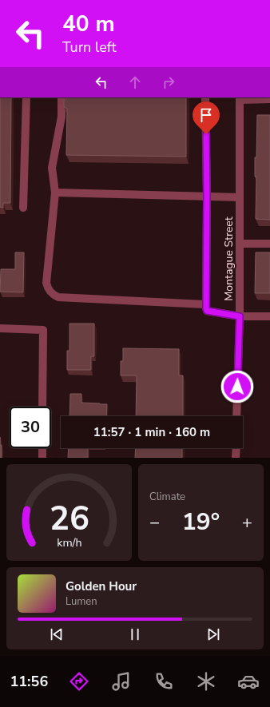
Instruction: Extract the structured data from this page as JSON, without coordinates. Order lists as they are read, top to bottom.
{
  "streets": {
    "street": ["Montague Street"]
  },
  "page": {
    "turn": ["40 m", "Turn left"],
    "limit": "30",
    "trip": "11:57 · 1 min · 160 m",
    "tile": "Climate",
    "heat": ["−", "19°", "+"],
    "song": ["Golden Hour", "Lumen"],
    "tabs": "11:56",
    "gauge": ["26", "km/h"]
  }
}
